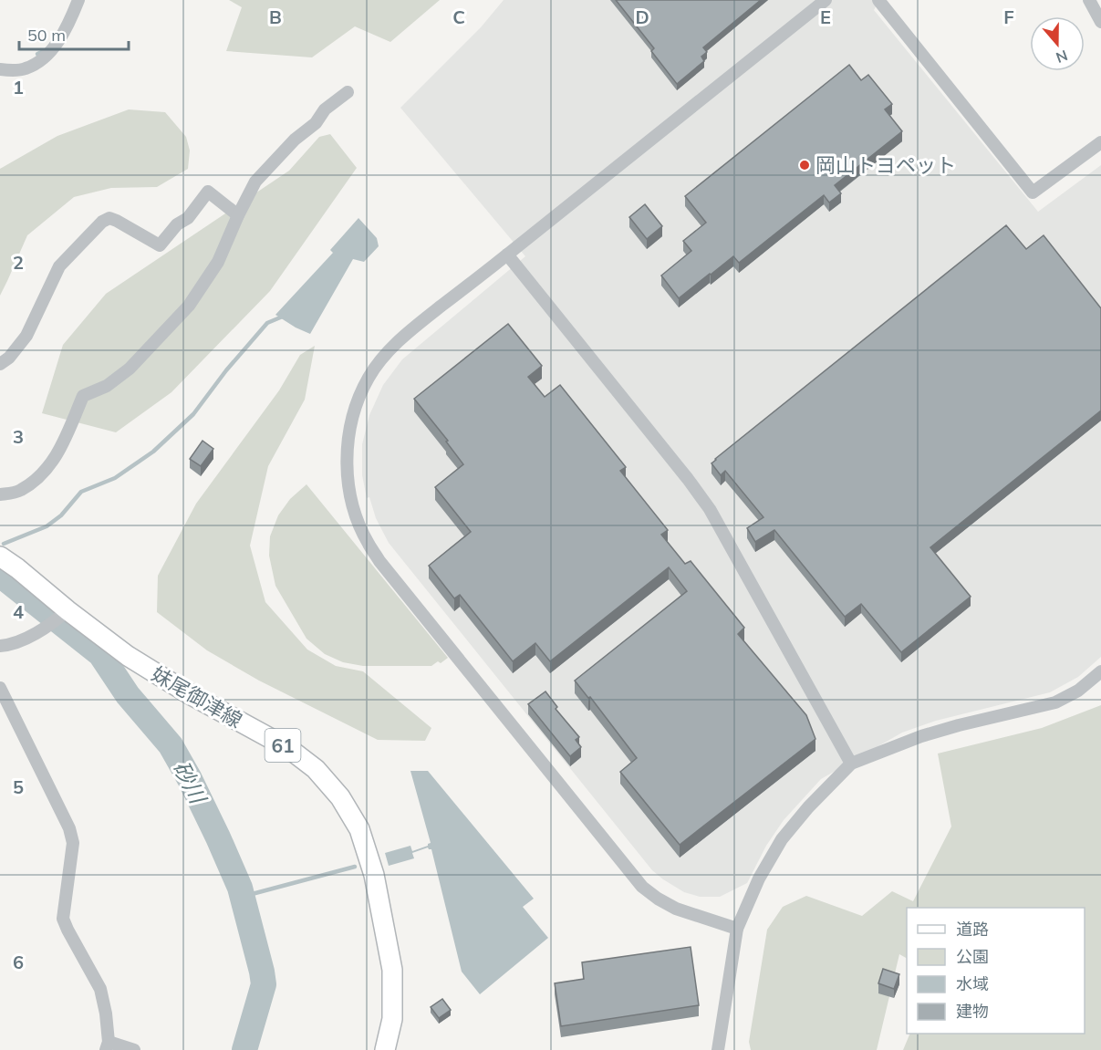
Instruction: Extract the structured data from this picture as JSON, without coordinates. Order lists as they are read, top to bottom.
{
  "streets": {
    "main road": ["妹尾御津線", "61"]
  },
  "water": ["砂川"],
  "places": ["岡山トヨペット"],
  "legend": [
    "道路",
    "公園",
    "水域",
    "建物"
  ],
  "scale_bar": "50 m",
  "north": "bottom",
  "grid": {
    "columns": [
      "B",
      "C",
      "D",
      "E",
      "F"
    ],
    "rows": [
      "1",
      "2",
      "3",
      "4",
      "5",
      "6"
    ]
  }
}
